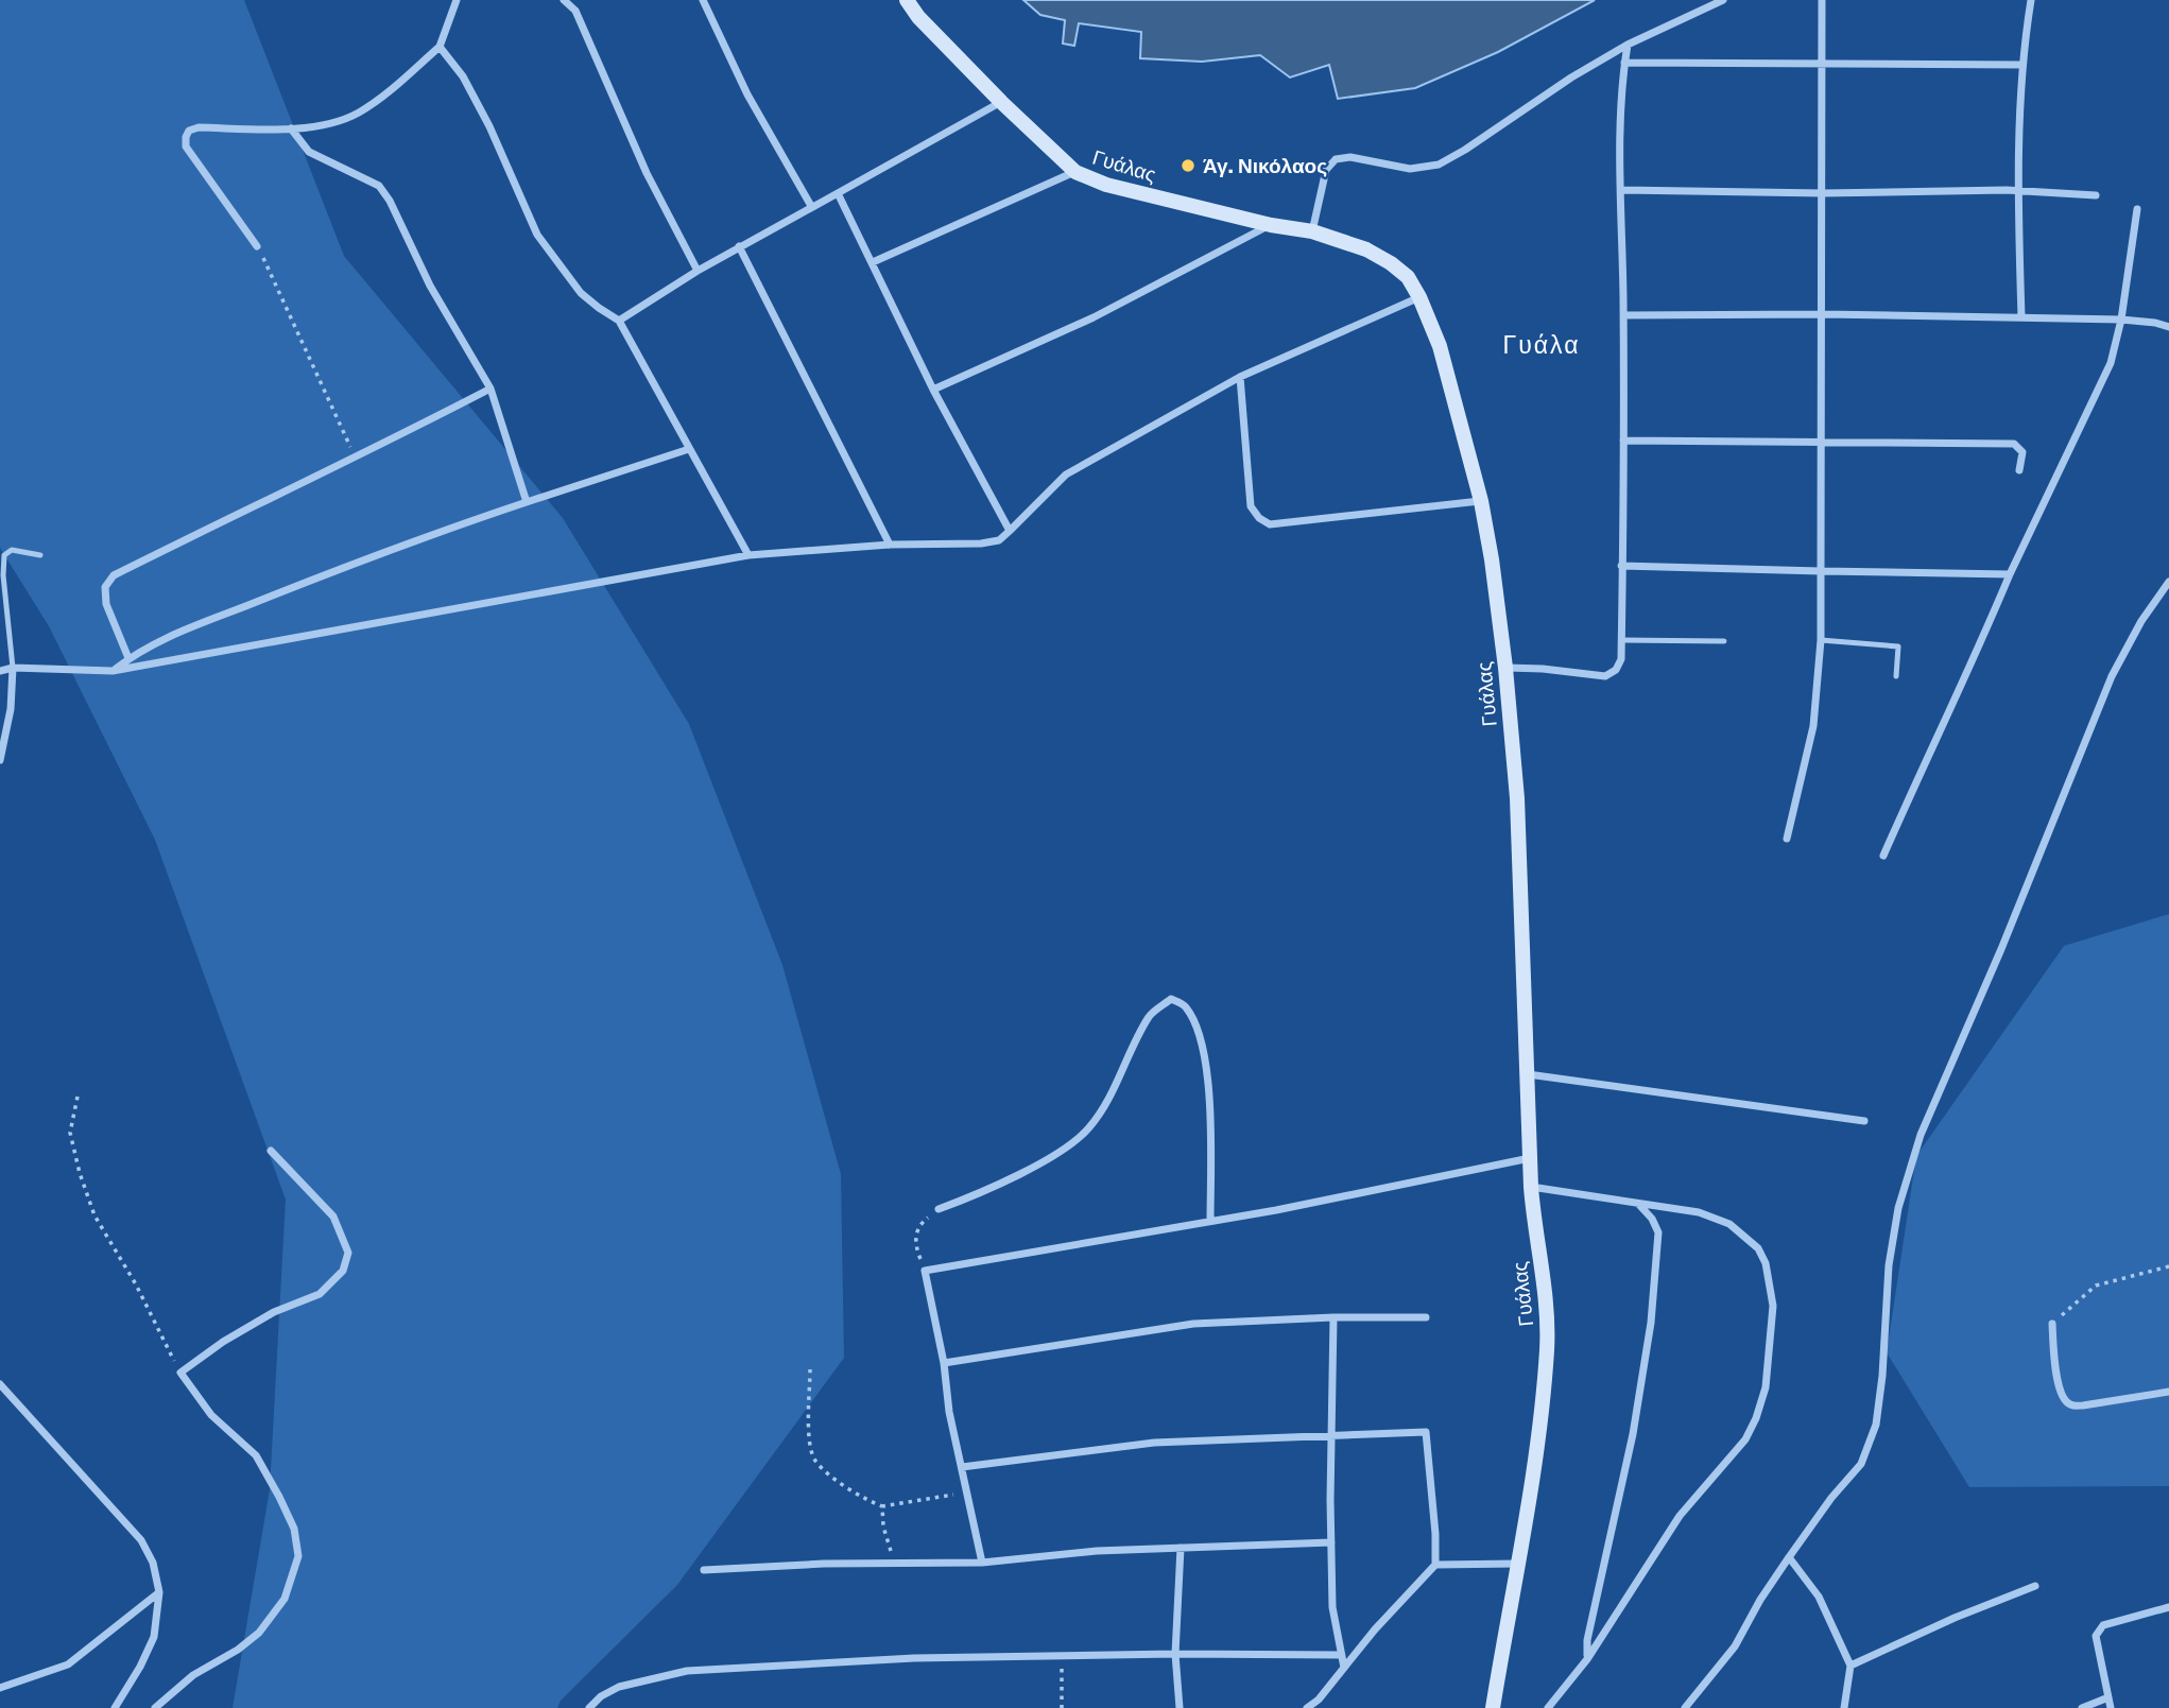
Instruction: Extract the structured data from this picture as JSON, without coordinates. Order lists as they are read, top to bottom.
{
  "streets": {
    "street": ["Γυάλας"]
  },
  "districts": ["Γυάλα"],
  "places": ["Άγ. Νικόλαος"]
}
